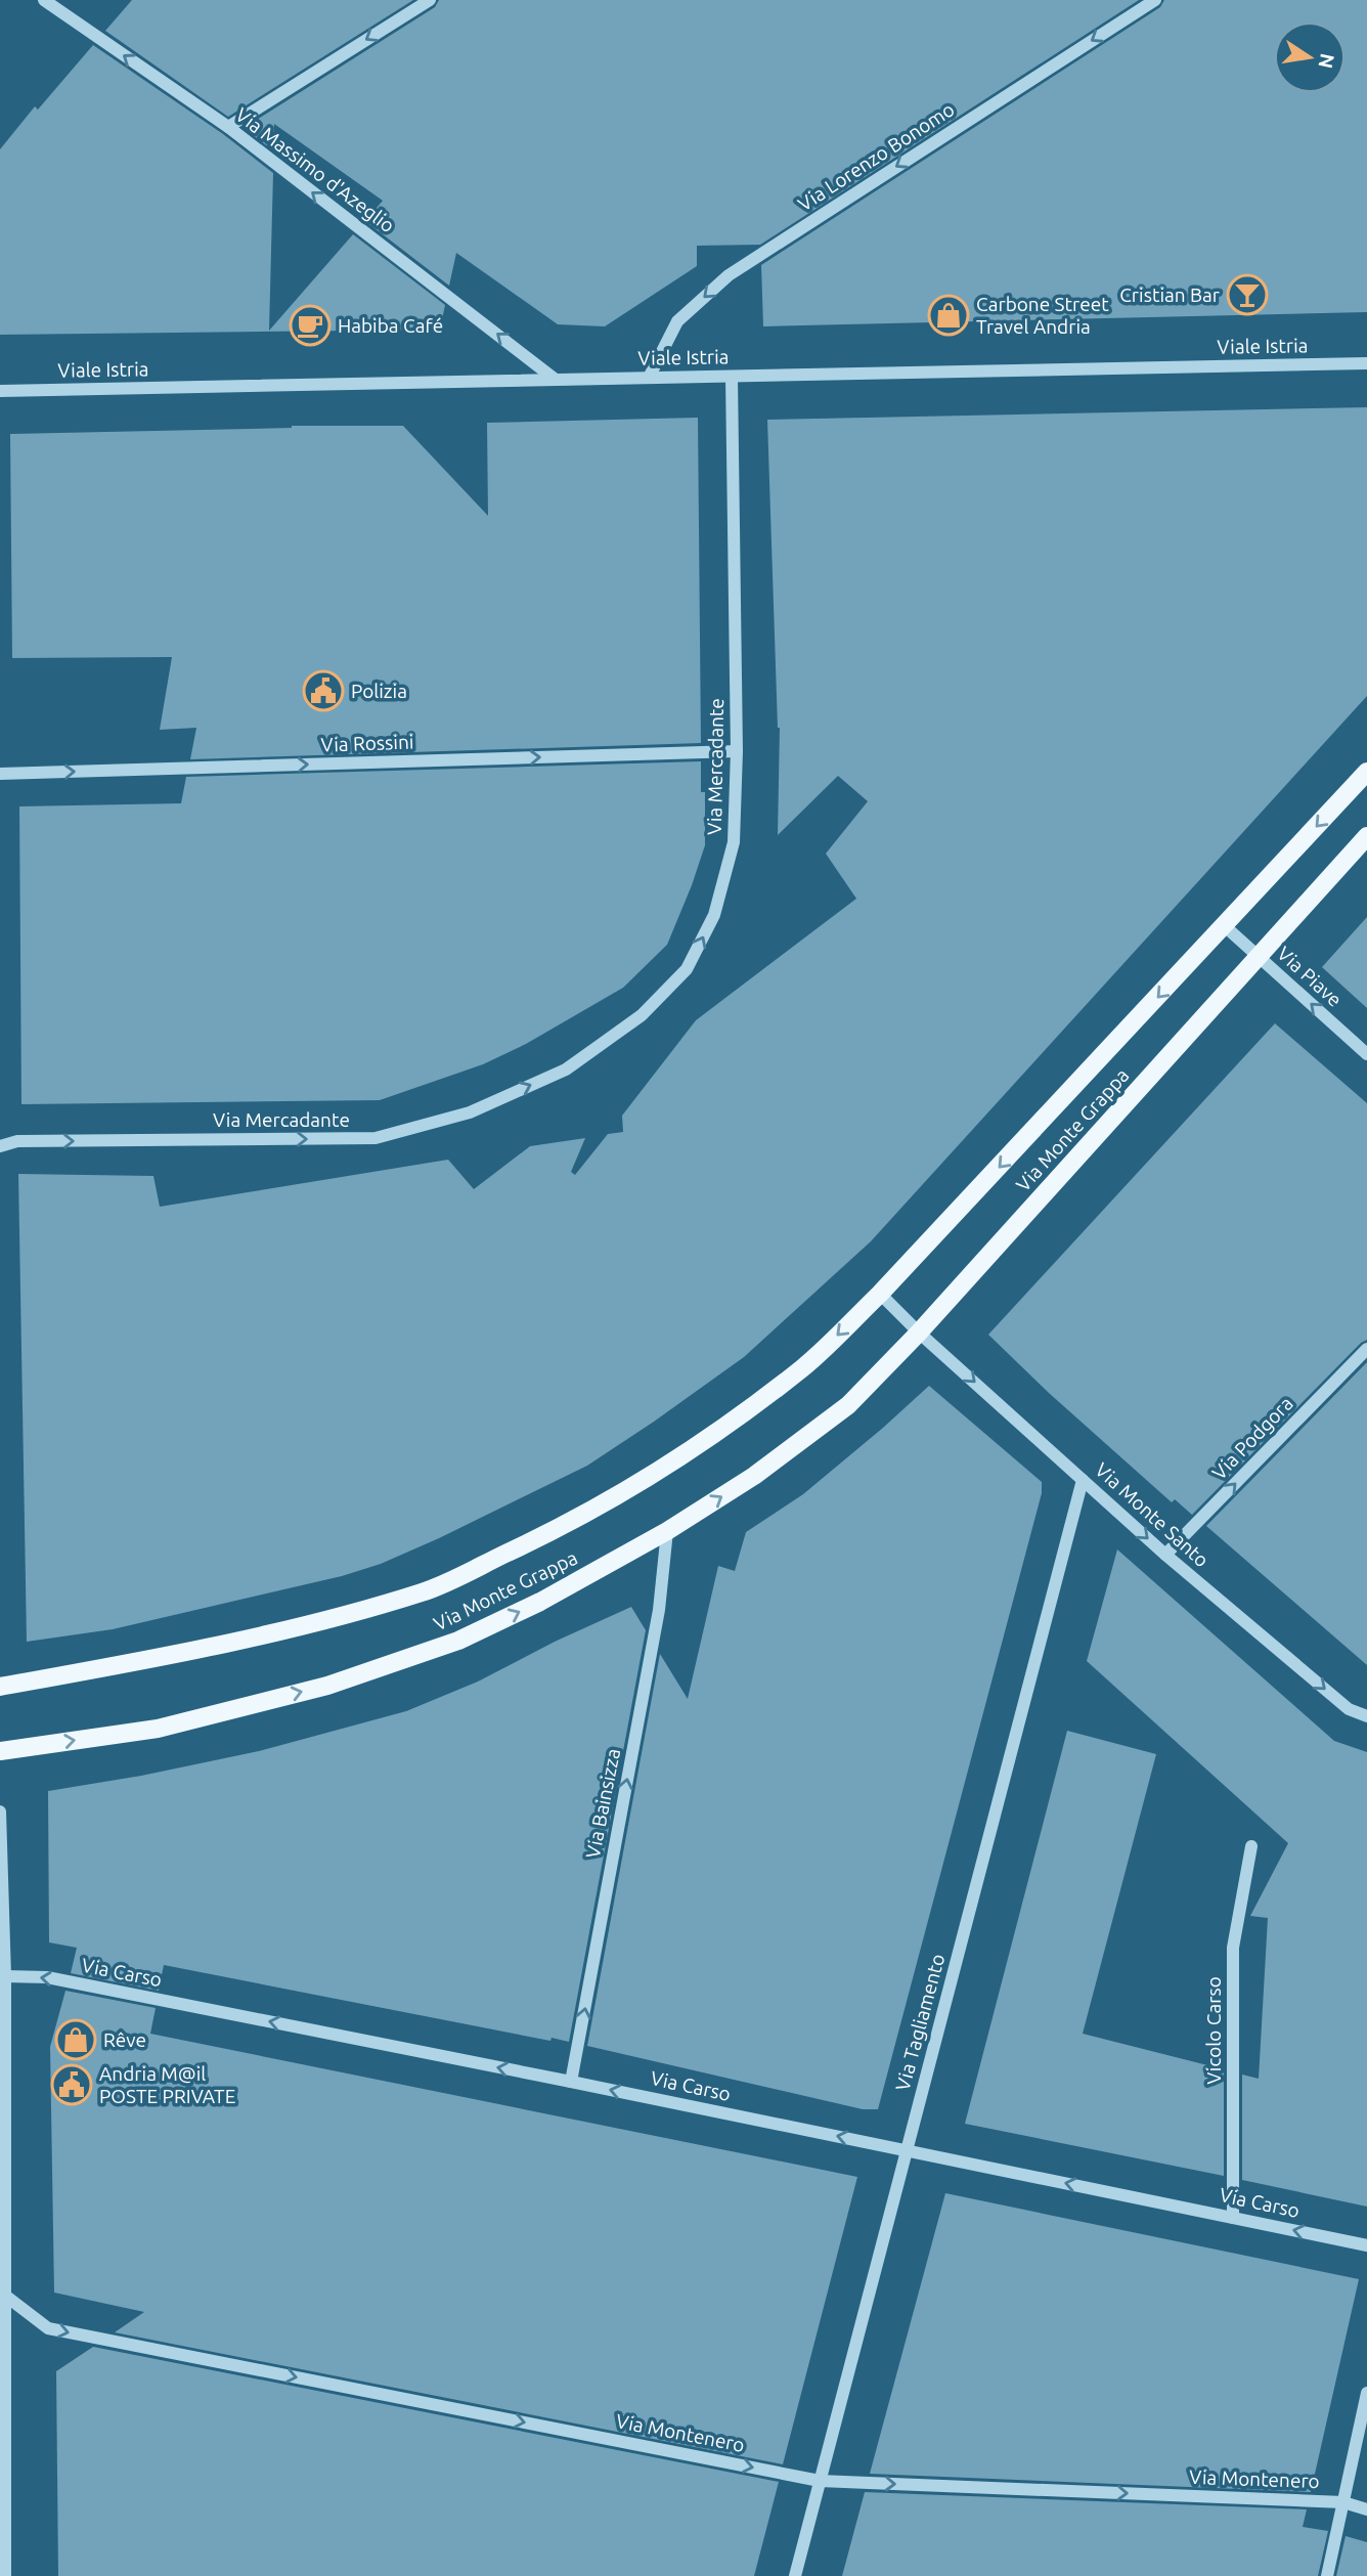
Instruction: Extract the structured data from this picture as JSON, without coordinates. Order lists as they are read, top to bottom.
{
  "streets": {
    "main road": ["Via Monte Grappa"],
    "street": [
      "Via Lorenzo Bonomo",
      "Via Massimo d'Azeglio",
      "Viale Istria",
      "Via Rossini",
      "Via Mercadante",
      "Via Piave",
      "Via Podgora",
      "Via Monte Santo",
      "Via Bainsizza",
      "Via Carso",
      "Via Tagliamento",
      "Vicolo Carso",
      "Via Montenero"
    ]
  },
  "crossings": [
    ["Via Lorenzo Bonomo", "Viale Istria"],
    ["Via Massimo d'Azeglio", "Viale Istria"],
    ["Viale Istria", "Via Mercadante"],
    ["Via Rossini", "Via Mercadante"],
    ["Via Piave", "Via Monte Grappa"],
    ["Via Monte Grappa", "Via Monte Santo"],
    ["Via Monte Grappa", "Via Bainsizza"],
    ["Via Podgora", "Via Monte Santo"],
    ["Via Monte Santo", "Via Tagliamento"],
    ["Via Bainsizza", "Via Carso"],
    ["Via Carso", "Via Tagliamento"],
    ["Via Carso", "Vicolo Carso"],
    ["Via Tagliamento", "Via Montenero"]
  ],
  "one_way": [
    "Via Lorenzo Bonomo",
    "Via Massimo d'Azeglio",
    "Via Rossini",
    "Via Mercadante",
    "Via Piave",
    "Via Podgora",
    "Via Monte Santo",
    "Via Bainsizza",
    "Via Carso",
    "Via Montenero"
  ],
  "places": {
    "bar": ["Cristian Bar"],
    "shop": ["Carbone Street Travel Andria", "Rêve"],
    "cafe": ["Habiba Café"],
    "public building": ["Polizia", "Andria M@il POSTE PRIVATE"]
  },
  "north": "right"
}
